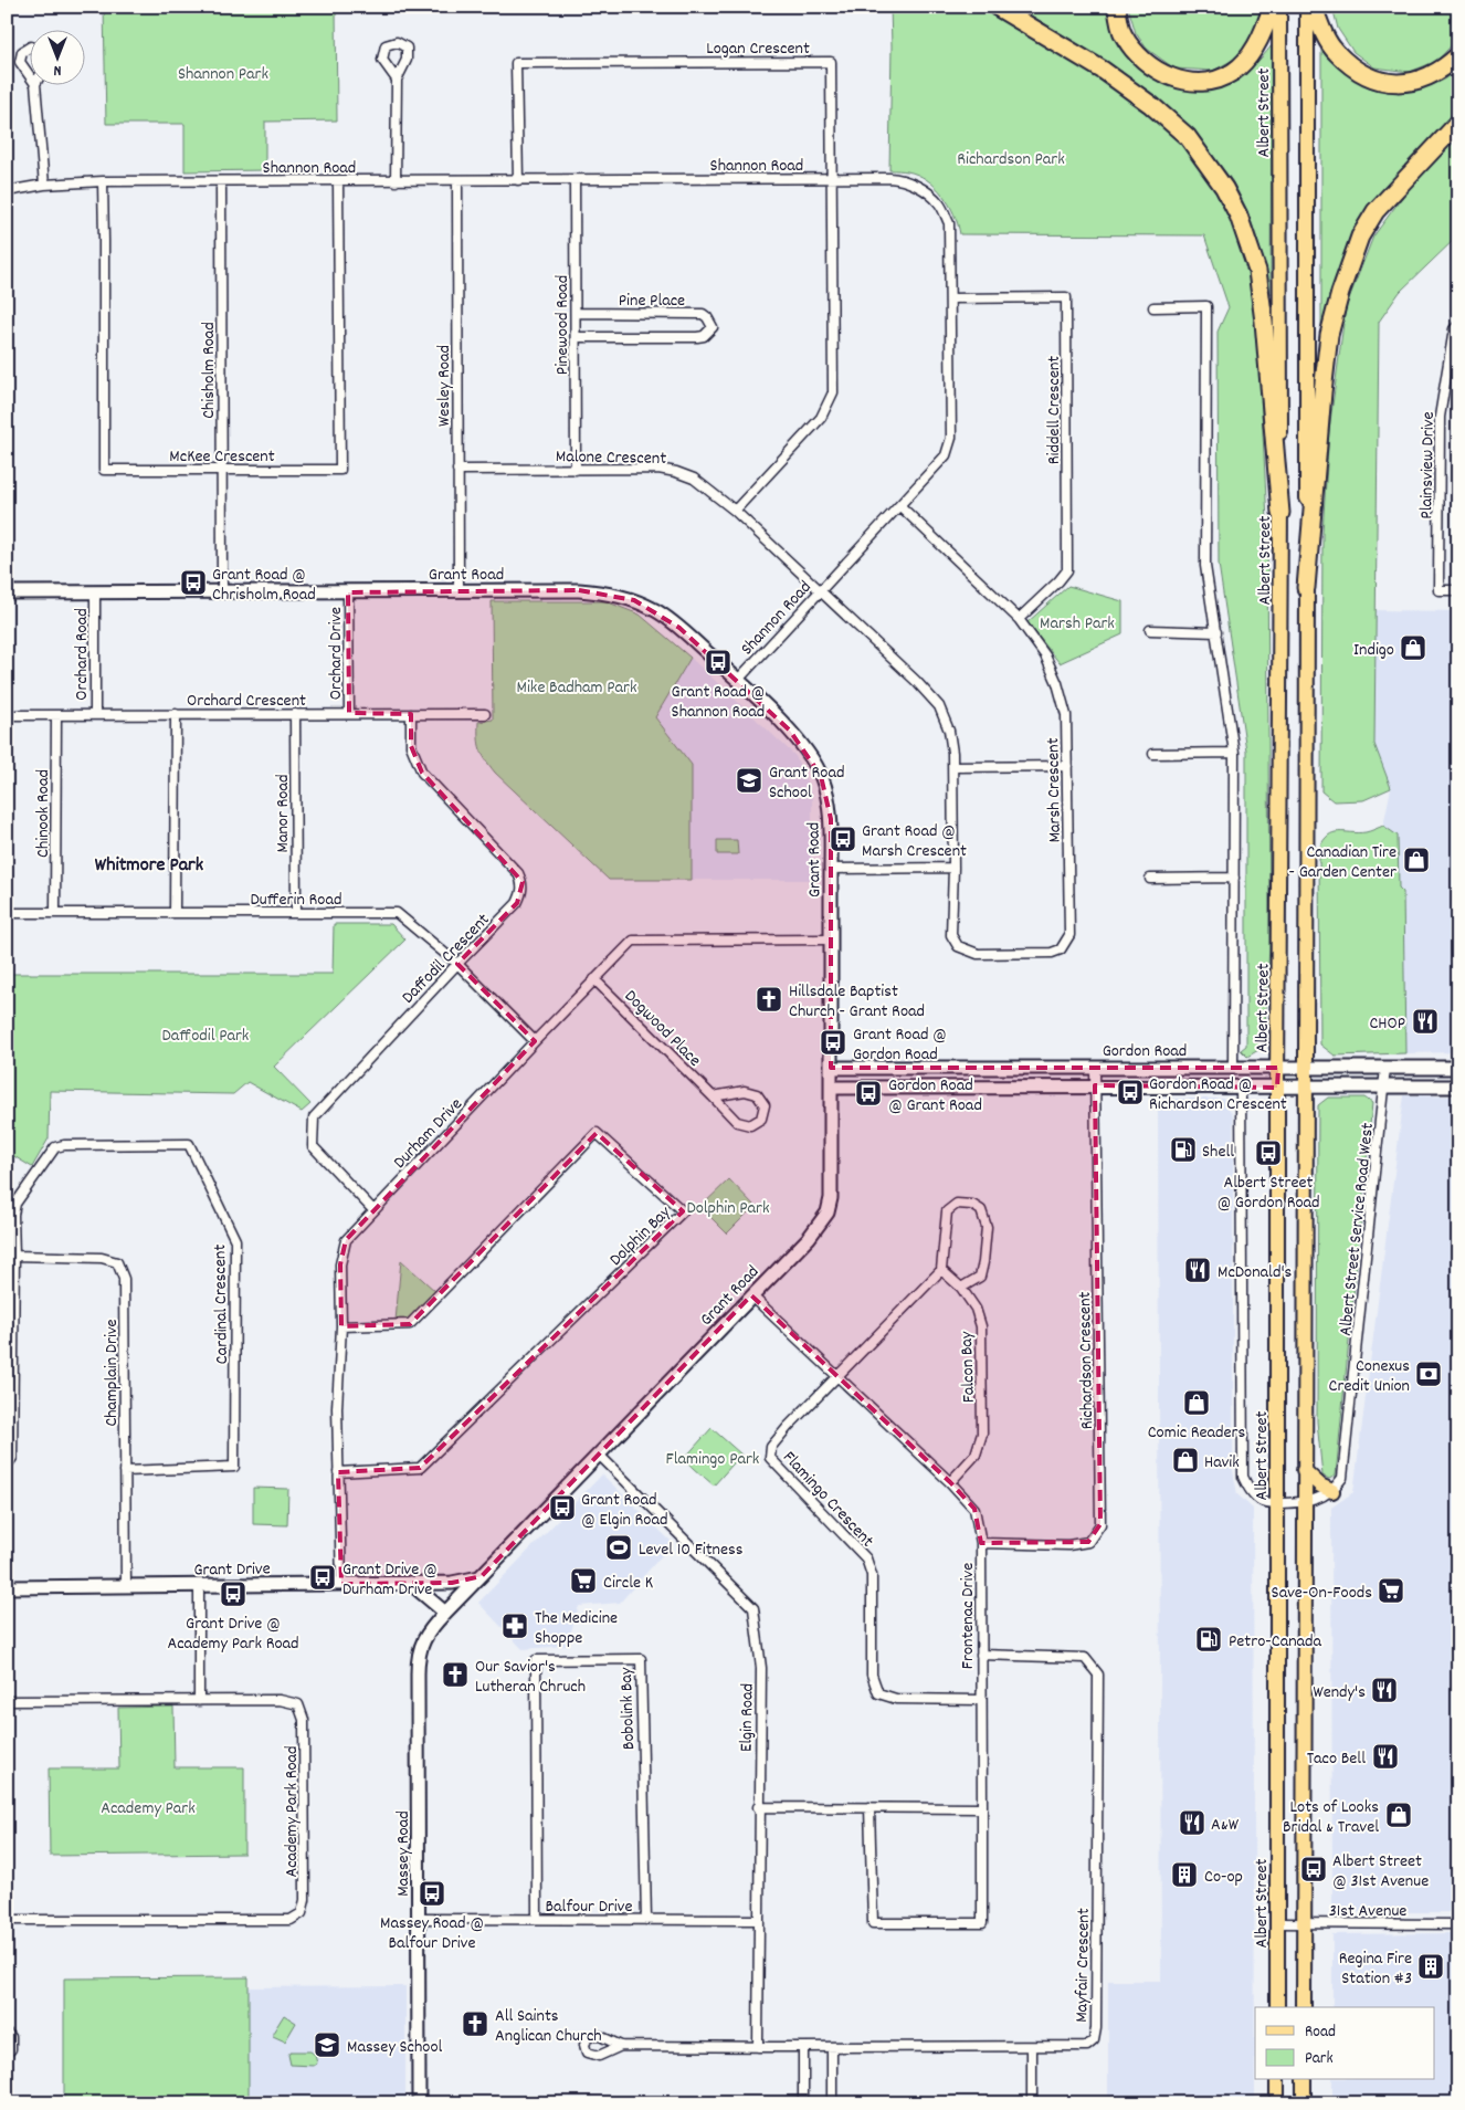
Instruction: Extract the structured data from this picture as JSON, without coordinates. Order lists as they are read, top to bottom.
{
  "streets": {
    "main road": ["Albert Street"],
    "street": [
      "Logan Crescent",
      "Shannon Road",
      "Pine Place",
      "Pinewood Road",
      "Chisholm Road",
      "Wesley Road",
      "Riddell Crescent",
      "McKee Crescent",
      "Malone Crescent",
      "Plainsview Drive",
      "Grant Road",
      "Orchard Drive",
      "Orchard Road",
      "Orchard Crescent",
      "Marsh Crescent",
      "Chinook Road",
      "Manor Road",
      "Dufferin Road",
      "Daffodil Crescent",
      "Dogwood Place",
      "Gordon Road",
      "Durham Drive",
      "Albert Street Service Road West",
      "Dolphin Bay",
      "Cardinal Crescent",
      "Richardson Crescent",
      "Falcon Bay",
      "Champlain Drive",
      "Flamingo Crescent",
      "Grant Drive",
      "Frontenac Drive",
      "Bobolink Bay",
      "Elgin Road",
      "Academy Park Road",
      "Massey Road",
      "Balfour Drive",
      "31st Avenue",
      "Mayfair Crescent"
    ]
  },
  "crossings": [
    ["Logan Crescent", "Shannon Road"],
    ["Logan Crescent", "Malone Crescent"],
    ["Albert Street", "Gordon Road"],
    ["Albert Street", "31st Avenue"],
    ["Shannon Road", "Pinewood Road"],
    ["Shannon Road", "Chisholm Road"],
    ["Shannon Road", "Wesley Road"],
    ["Shannon Road", "Riddell Crescent"],
    ["Shannon Road", "McKee Crescent"],
    ["Shannon Road", "Malone Crescent"],
    ["Shannon Road", "Grant Road"],
    ["Shannon Road", "Marsh Crescent"],
    ["Pine Place", "Pinewood Road"],
    ["Pinewood Road", "Malone Crescent"],
    ["Chisholm Road", "McKee Crescent"],
    ["Chisholm Road", "Grant Road"],
    ["Wesley Road", "Malone Crescent"],
    ["Wesley Road", "Grant Road"],
    ["Riddell Crescent", "Marsh Crescent"],
    ["Malone Crescent", "Marsh Crescent"],
    ["Grant Road", "Orchard Drive"],
    ["Grant Road", "Orchard Road"],
    ["Grant Road", "Gordon Road"],
    ["Grant Road", "Durham Drive"],
    ["Grant Road", "Grant Drive"],
    ["Grant Road", "Frontenac Drive"],
    ["Grant Road", "Elgin Road"],
    ["Grant Road", "Massey Road"],
    ["Orchard Drive", "Orchard Crescent"],
    ["Orchard Road", "Orchard Crescent"],
    ["Orchard Crescent", "Chinook Road"],
    ["Orchard Crescent", "Manor Road"],
    ["Orchard Crescent", "Daffodil Crescent"],
    ["Chinook Road", "Dufferin Road"],
    ["Manor Road", "Dufferin Road"],
    ["Dufferin Road", "Daffodil Crescent"],
    ["Dufferin Road", "Durham Drive"],
    ["Daffodil Crescent", "Durham Drive"],
    ["Dogwood Place", "Durham Drive"],
    ["Gordon Road", "Albert Street Service Road West"],
    ["Gordon Road", "Richardson Crescent"],
    ["Durham Drive", "Dolphin Bay"],
    ["Durham Drive", "Grant Drive"],
    ["Cardinal Crescent", "Champlain Drive"],
    ["Richardson Crescent", "Frontenac Drive"],
    ["Falcon Bay", "Frontenac Drive"],
    ["Champlain Drive", "Grant Drive"],
    ["Flamingo Crescent", "Frontenac Drive"],
    ["Frontenac Drive", "Mayfair Crescent"],
    ["Bobolink Bay", "Balfour Drive"],
    ["Elgin Road", "Balfour Drive"],
    ["Elgin Road", "Mayfair Crescent"],
    ["Massey Road", "Balfour Drive"]
  ],
  "districts": ["Whitmore Park"],
  "parks": [
    "Shannon Park",
    "Richardson Park",
    "Marsh Park",
    "Mike Badham Park",
    "Daffodil Park",
    "Dolphin Park",
    "Flamingo Park",
    "Academy Park"
  ],
  "places": {
    "bus stop": [
      "Grant Road @ Chrisholm Road",
      "Grant Road @ Shannon Road",
      "Grant Road @ Marsh Crescent",
      "Grant Road @ Gordon Road",
      "Gordon Road @ Richardson Crescent",
      "Gordon Road @ Grant Road",
      "Albert Street @ Gordon Road",
      "Grant Road @ Elgin Road",
      "Grant Drive @ Durham Drive",
      "Grant Drive @ Academy Park Road",
      "Albert Street @ 31st Avenue",
      "Massey Road @ Balfour Drive"
    ],
    "shop": [
      "Indigo",
      "Canadian Tire - Garden Center",
      "Comic Readers",
      "Havik",
      "Lots of Looks Bridal & Travel"
    ],
    "school or university": ["Grant Road School", "Massey School"],
    "church": ["Hillsdale Baptist Church - Grant Road", "Our Savior's Lutheran Chruch", "All Saints Anglican Church"],
    "restaurant": [
      "CHOP",
      "McDonald's",
      "Wendy's",
      "Taco Bell",
      "A&W"
    ],
    "fuel station": ["Shell", "Petro-Canada"],
    "bank": ["Conexus Credit Union"],
    "sports": ["Level 10 Fitness"],
    "supermarket": ["Circle K", "Save-On-Foods"],
    "pharmacy": ["The Medicine Shoppe"],
    "building": ["Co-op", "Regina Fire Station #3"]
  },
  "legend": ["Road", "Park"],
  "north": "bottom"
}
